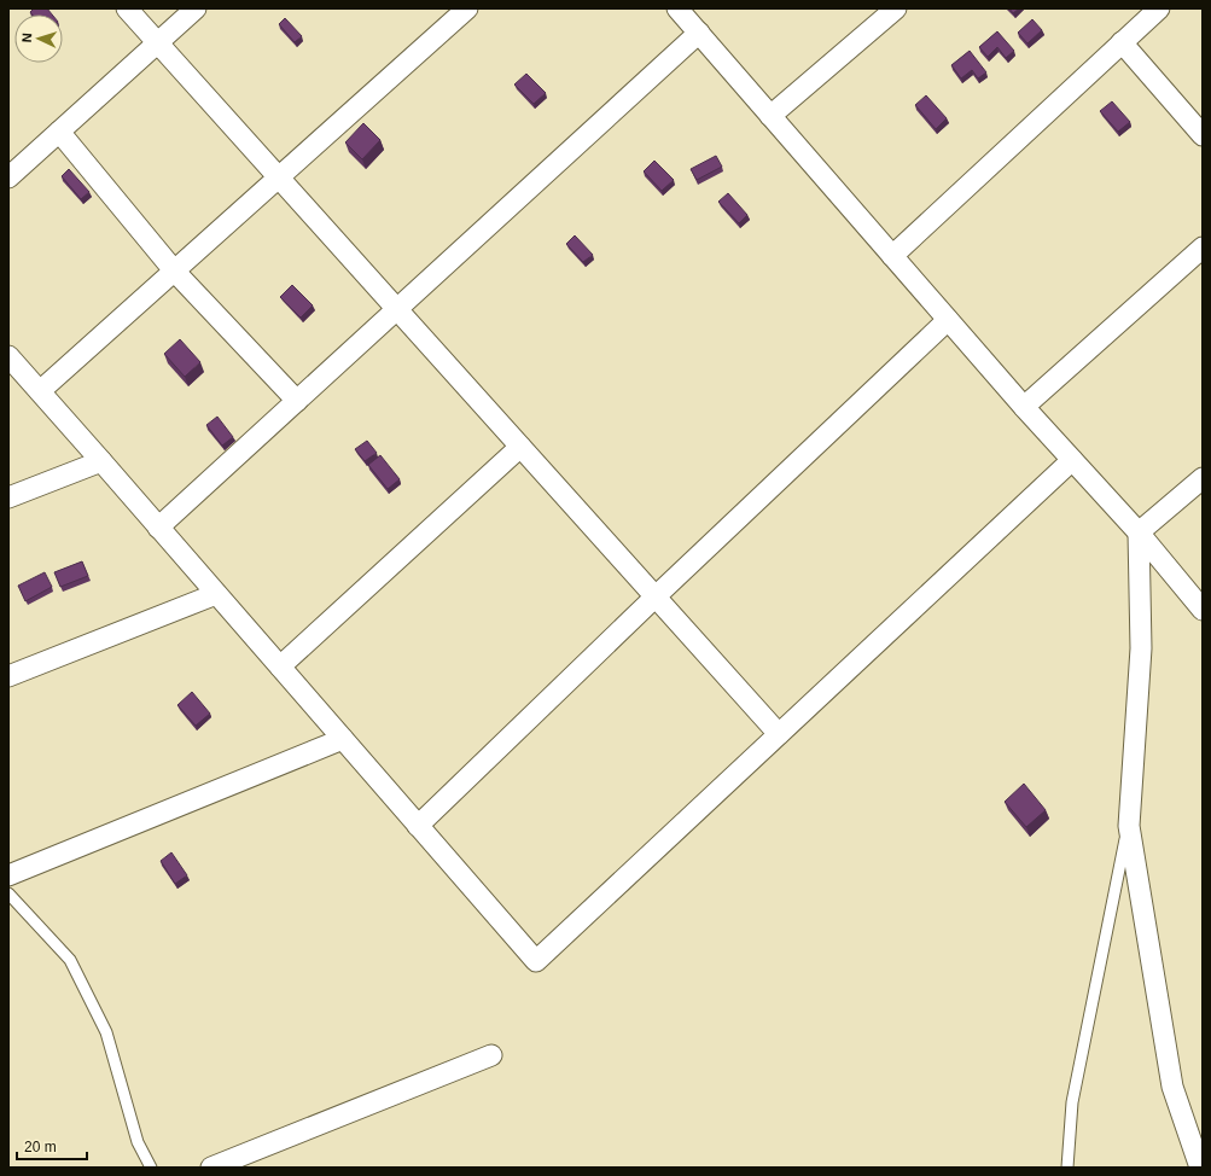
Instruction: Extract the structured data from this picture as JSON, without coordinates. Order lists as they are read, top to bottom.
{
  "scale_bar": "20 m",
  "north": "left"
}
